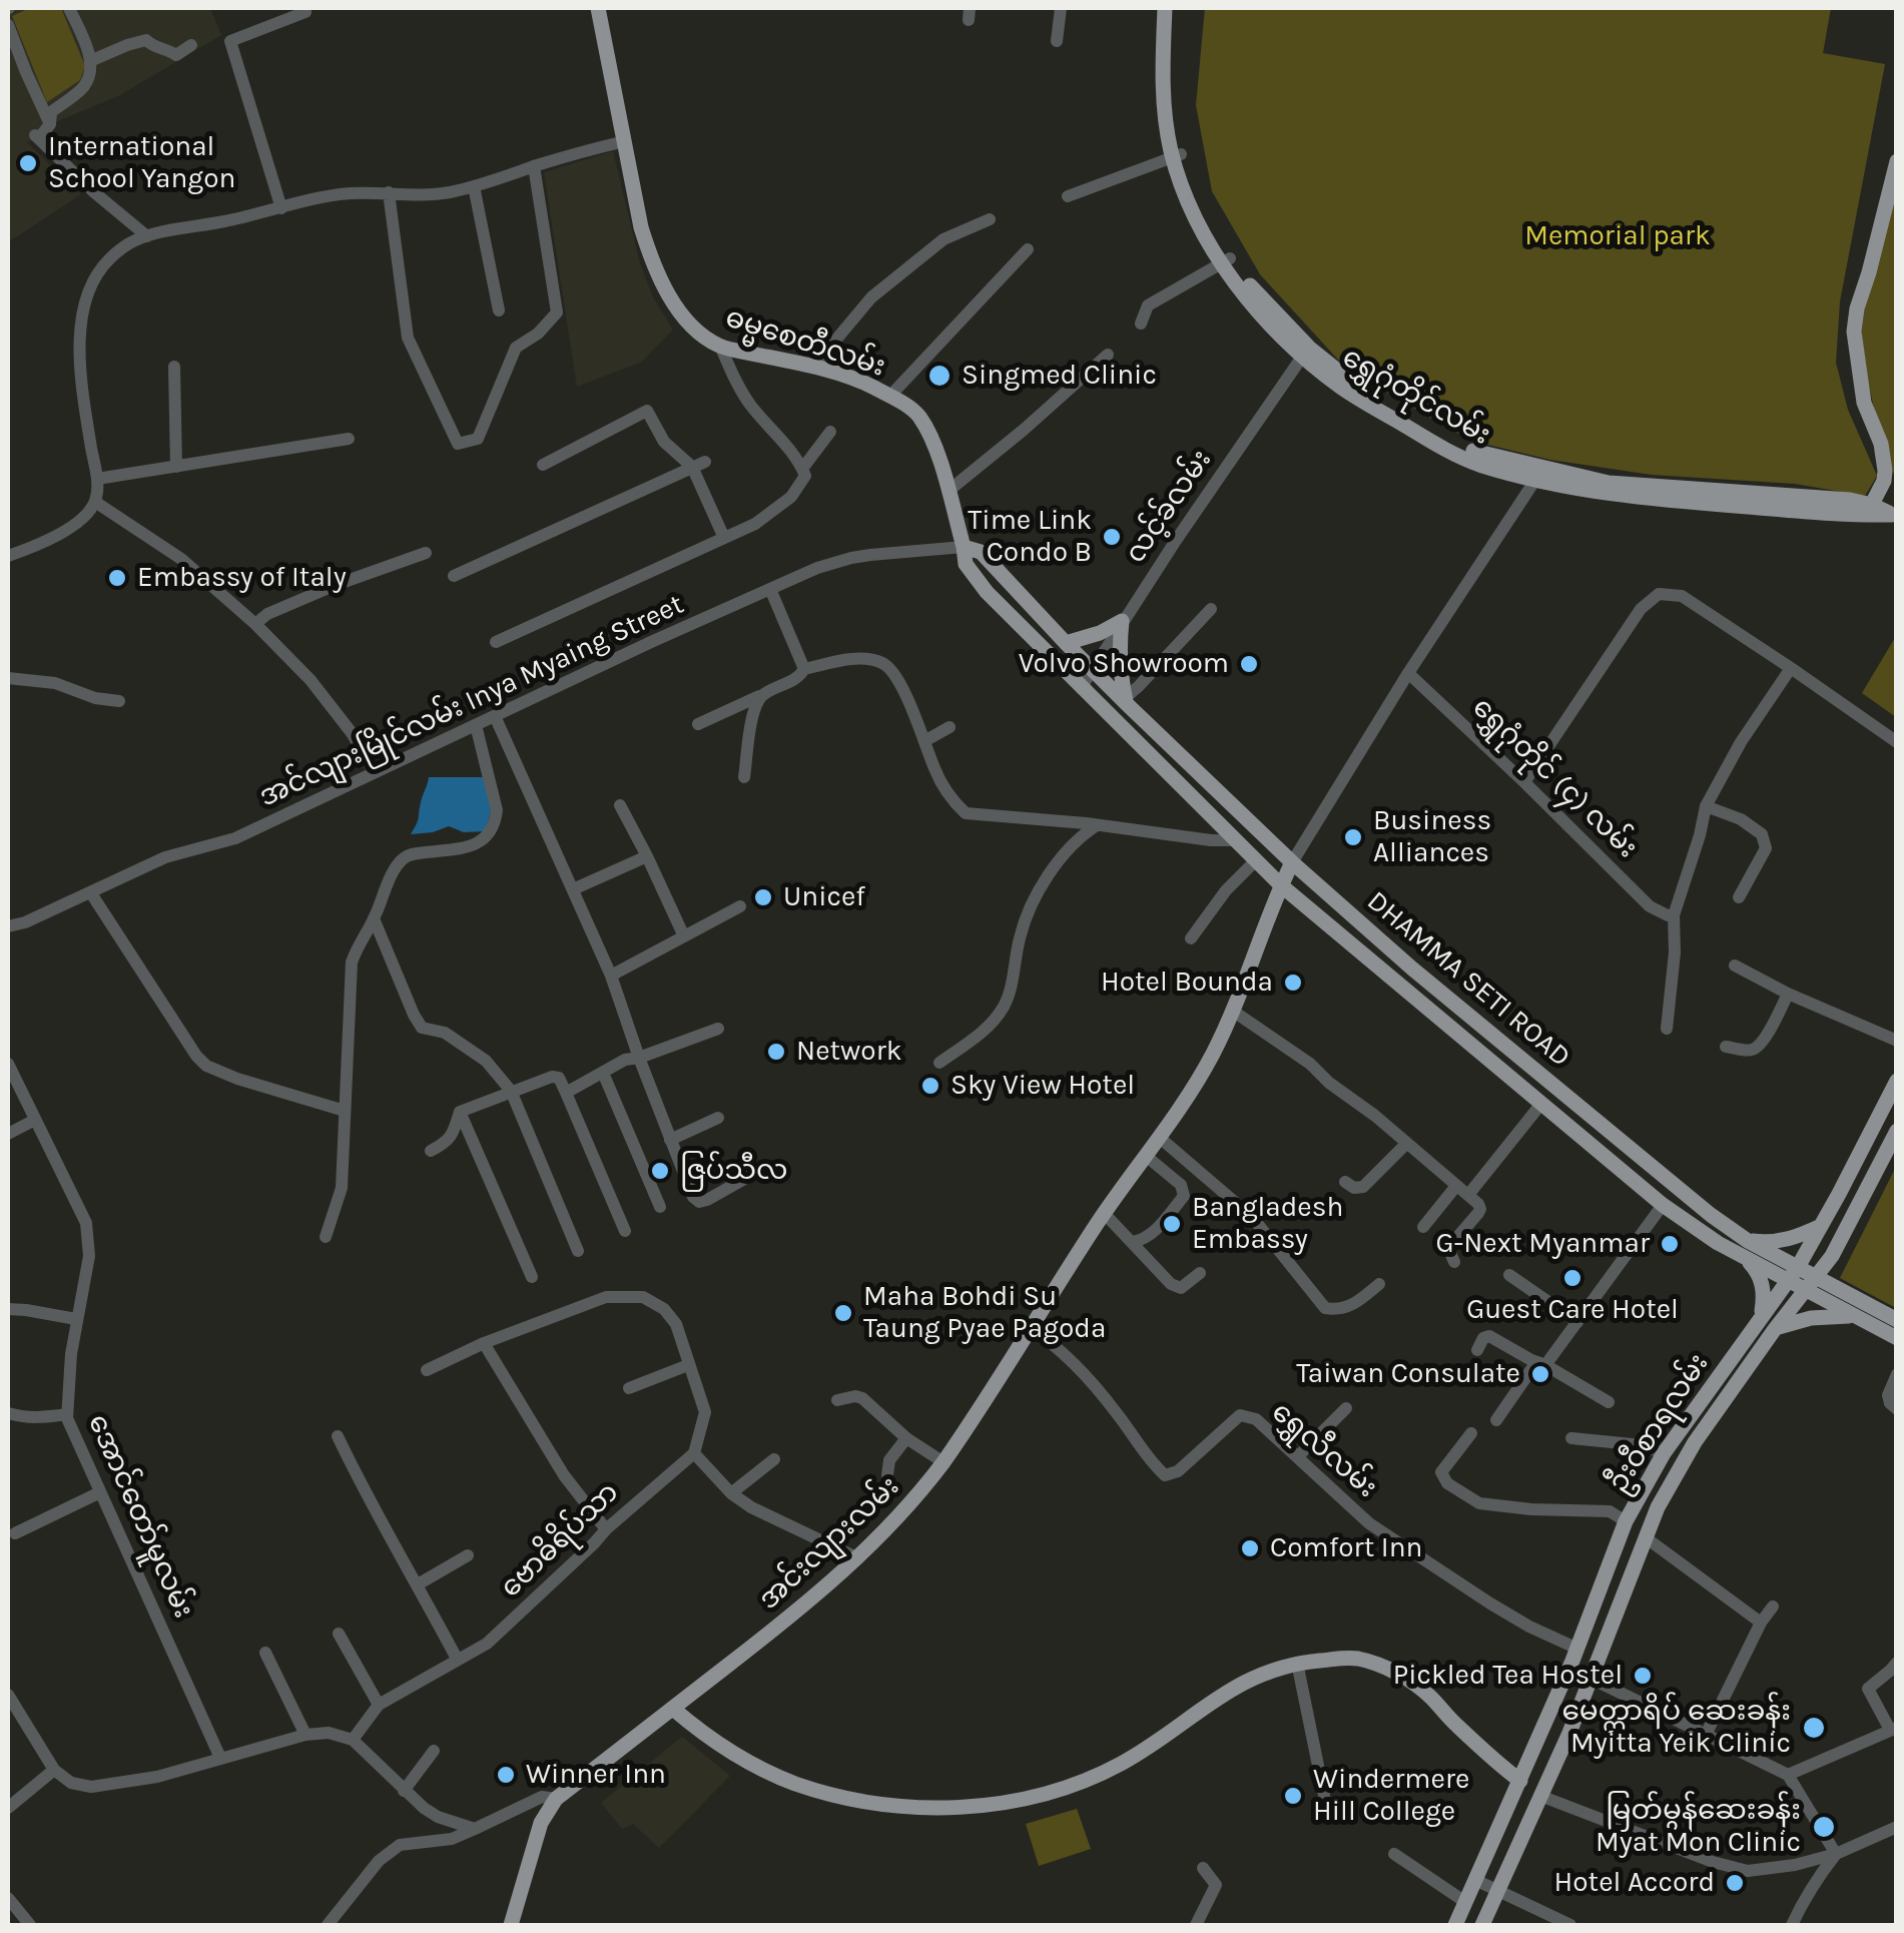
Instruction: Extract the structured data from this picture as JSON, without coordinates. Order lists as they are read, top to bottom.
{
  "streets": {
    "main road": [
      "ဓမ္မစေတီလမ်း",
      "ရွှေဂုံတိုင်လမ်း",
      "DHAMMA SETI ROAD",
      "ဦးဝီစာရလမ်း",
      "အင်းလျားလမ်း"
    ],
    "street": [
      "လင့်ခ်လမ်း",
      "အင်လျားမြိုင်လမ်း Inya Myaing Street",
      "ရွှေဂုံတိုင် (၄) လမ်း",
      "ရွှေလီလမ်း",
      "အောင်တော်မူလမ်း",
      "ဗောဓိရိပ်သာ"
    ]
  },
  "crossings": [
    ["ဓမ္မစေတီလမ်း", "လင့်ခ်လမ်း"],
    ["ဓမ္မစေတီလမ်း", "အင်လျားမြိုင်လမ်း Inya Myaing Street"],
    ["ဓမ္မစေတီလမ်း", "DHAMMA SETI ROAD"],
    ["ရွှေဂုံတိုင်လမ်း", "လင့်ခ်လမ်း"],
    ["လင့်ခ်လမ်း", "DHAMMA SETI ROAD"],
    ["DHAMMA SETI ROAD", "အင်းလျားလမ်း"],
    ["ဦးဝီစာရလမ်း", "ရွှေလီလမ်း"],
    ["ရွှေလီလမ်း", "အင်းလျားလမ်း"]
  ],
  "parks": ["Memorial park"],
  "places": [
    "International School Yangon",
    "Singmed Clinic",
    "Time Link Condo B",
    "Embassy of Italy",
    "Volvo Showroom",
    "Business Alliances",
    "Unicef",
    "Hotel Bounda",
    "Network",
    "Sky View Hotel",
    "ဇြပ်သီလ",
    "Bangladesh Embassy",
    "G-Next Myanmar",
    "Guest Care Hotel",
    "Maha Bohdi Su Taung Pyae Pagoda",
    "Taiwan Consulate",
    "Comfort Inn",
    "Pickled Tea Hostel",
    "မေတ္တာရိပ် ဆေးခန်း Myitta Yeik Clinic",
    "Winner Inn",
    "Windermere Hill College",
    "မြတ်မွန်ဆေးခန်း Myat Mon Clinic",
    "Hotel Accord"
  ]
}
